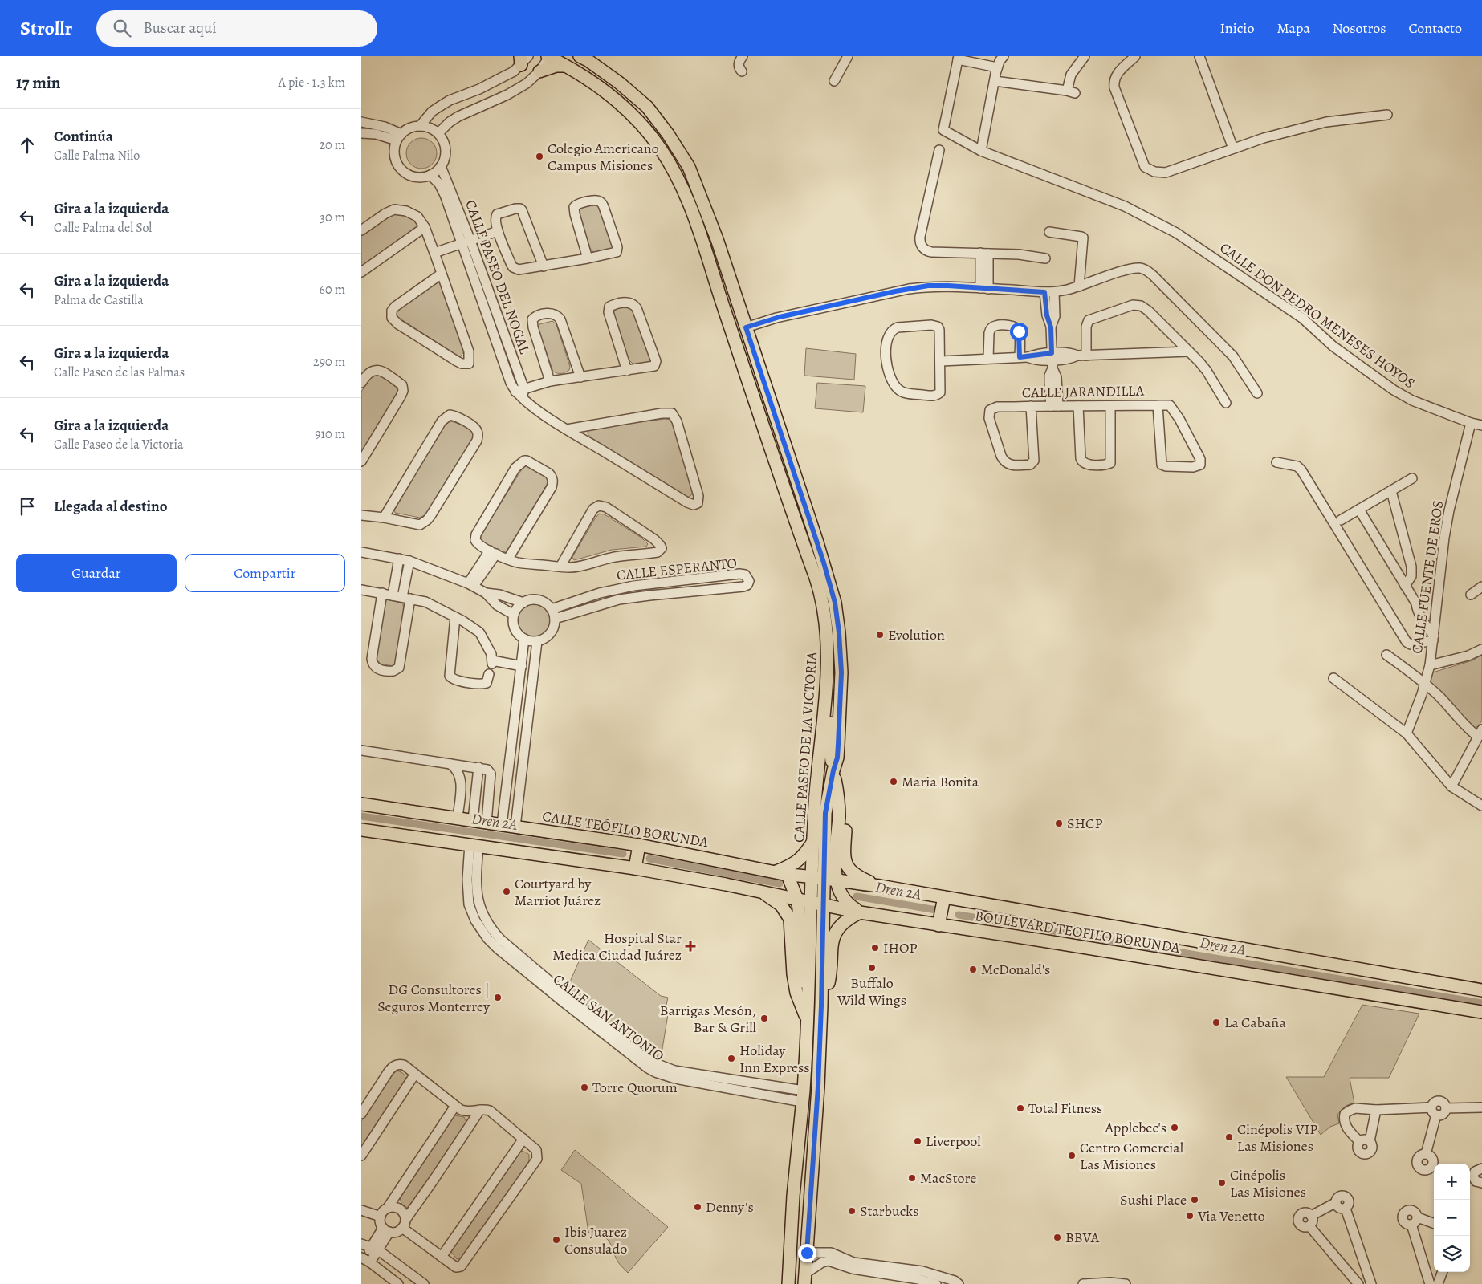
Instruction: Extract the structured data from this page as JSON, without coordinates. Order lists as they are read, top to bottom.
{
  "streets": {
    "main road": ["CALLE PASEO DE LA VICTORIA", "CALLE TEÓFILO BORUNDA", "BOULEVARD TEOFILO BORUNDA"],
    "street": [
      "CALLE PASEO DEL NOGAL",
      "CALLE DON PEDRO MENESES HOYOS",
      "CALLE JARANDILLA",
      "CALLE ESPERANTO",
      "CALLE FUENTE DE EROS",
      "CALLE SAN ANTONIO"
    ]
  },
  "crossings": [
    ["CALLE DON PEDRO MENESES HOYOS", "CALLE FUENTE DE EROS"],
    ["CALLE PASEO DE LA VICTORIA", "CALLE TEÓFILO BORUNDA"],
    ["CALLE PASEO DE LA VICTORIA", "BOULEVARD TEOFILO BORUNDA"],
    ["CALLE PASEO DE LA VICTORIA", "CALLE SAN ANTONIO"],
    ["CALLE TEÓFILO BORUNDA", "BOULEVARD TEOFILO BORUNDA"]
  ],
  "water": ["Dren 2A"],
  "places": {
    "other": [
      "Colegio Americano Campus Misiones",
      "Evolution",
      "Maria Bonita",
      "SHCP",
      "Courtyard by Marriot Juárez",
      "IHOP",
      "Buffalo Wild Wings",
      "McDonald's",
      "DG Consultores | Seguros Monterrey",
      "Barrigas Mesón, Bar & Grill",
      "La Cabaña",
      "Holiday Inn Express",
      "Torre Quorum",
      "Total Fitness",
      "Applebee's",
      "Cinépolis VIP Las Misiones",
      "Liverpool",
      "Centro Comercial Las Misiones",
      "MacStore",
      "Cinépolis Las Misiones",
      "Sushi Place",
      "Denny's",
      "Starbucks",
      "Via Venetto",
      "BBVA",
      "Ibis Juarez Consulado"
    ],
    "health": ["Hospital Star Medica Ciudad Juárez"]
  },
  "page": {
    "header": "Strollr",
    "search": "Buscar aquí",
    "nav": [
      "Inicio",
      "Mapa",
      "Nosotros",
      "Contacto"
    ],
    "heading": ["17 min", "A pie · 1.3 km"],
    "list": [
      ["Continúa", "Calle Palma Nilo", "20 m"],
      ["Gira a la izquierda", "Calle Palma del Sol", "30 m"],
      ["Gira a la izquierda", "Palma de Castilla", "60 m"],
      ["Gira a la izquierda", "Calle Paseo de las Palmas", "290 m"],
      ["Gira a la izquierda", "Calle Paseo de la Victoria", "910 m"],
      "Llegada al destino"
    ],
    "buttons": ["Guardar", "Compartir"],
    "map_buttons": ["+", "−"]
  }
}
